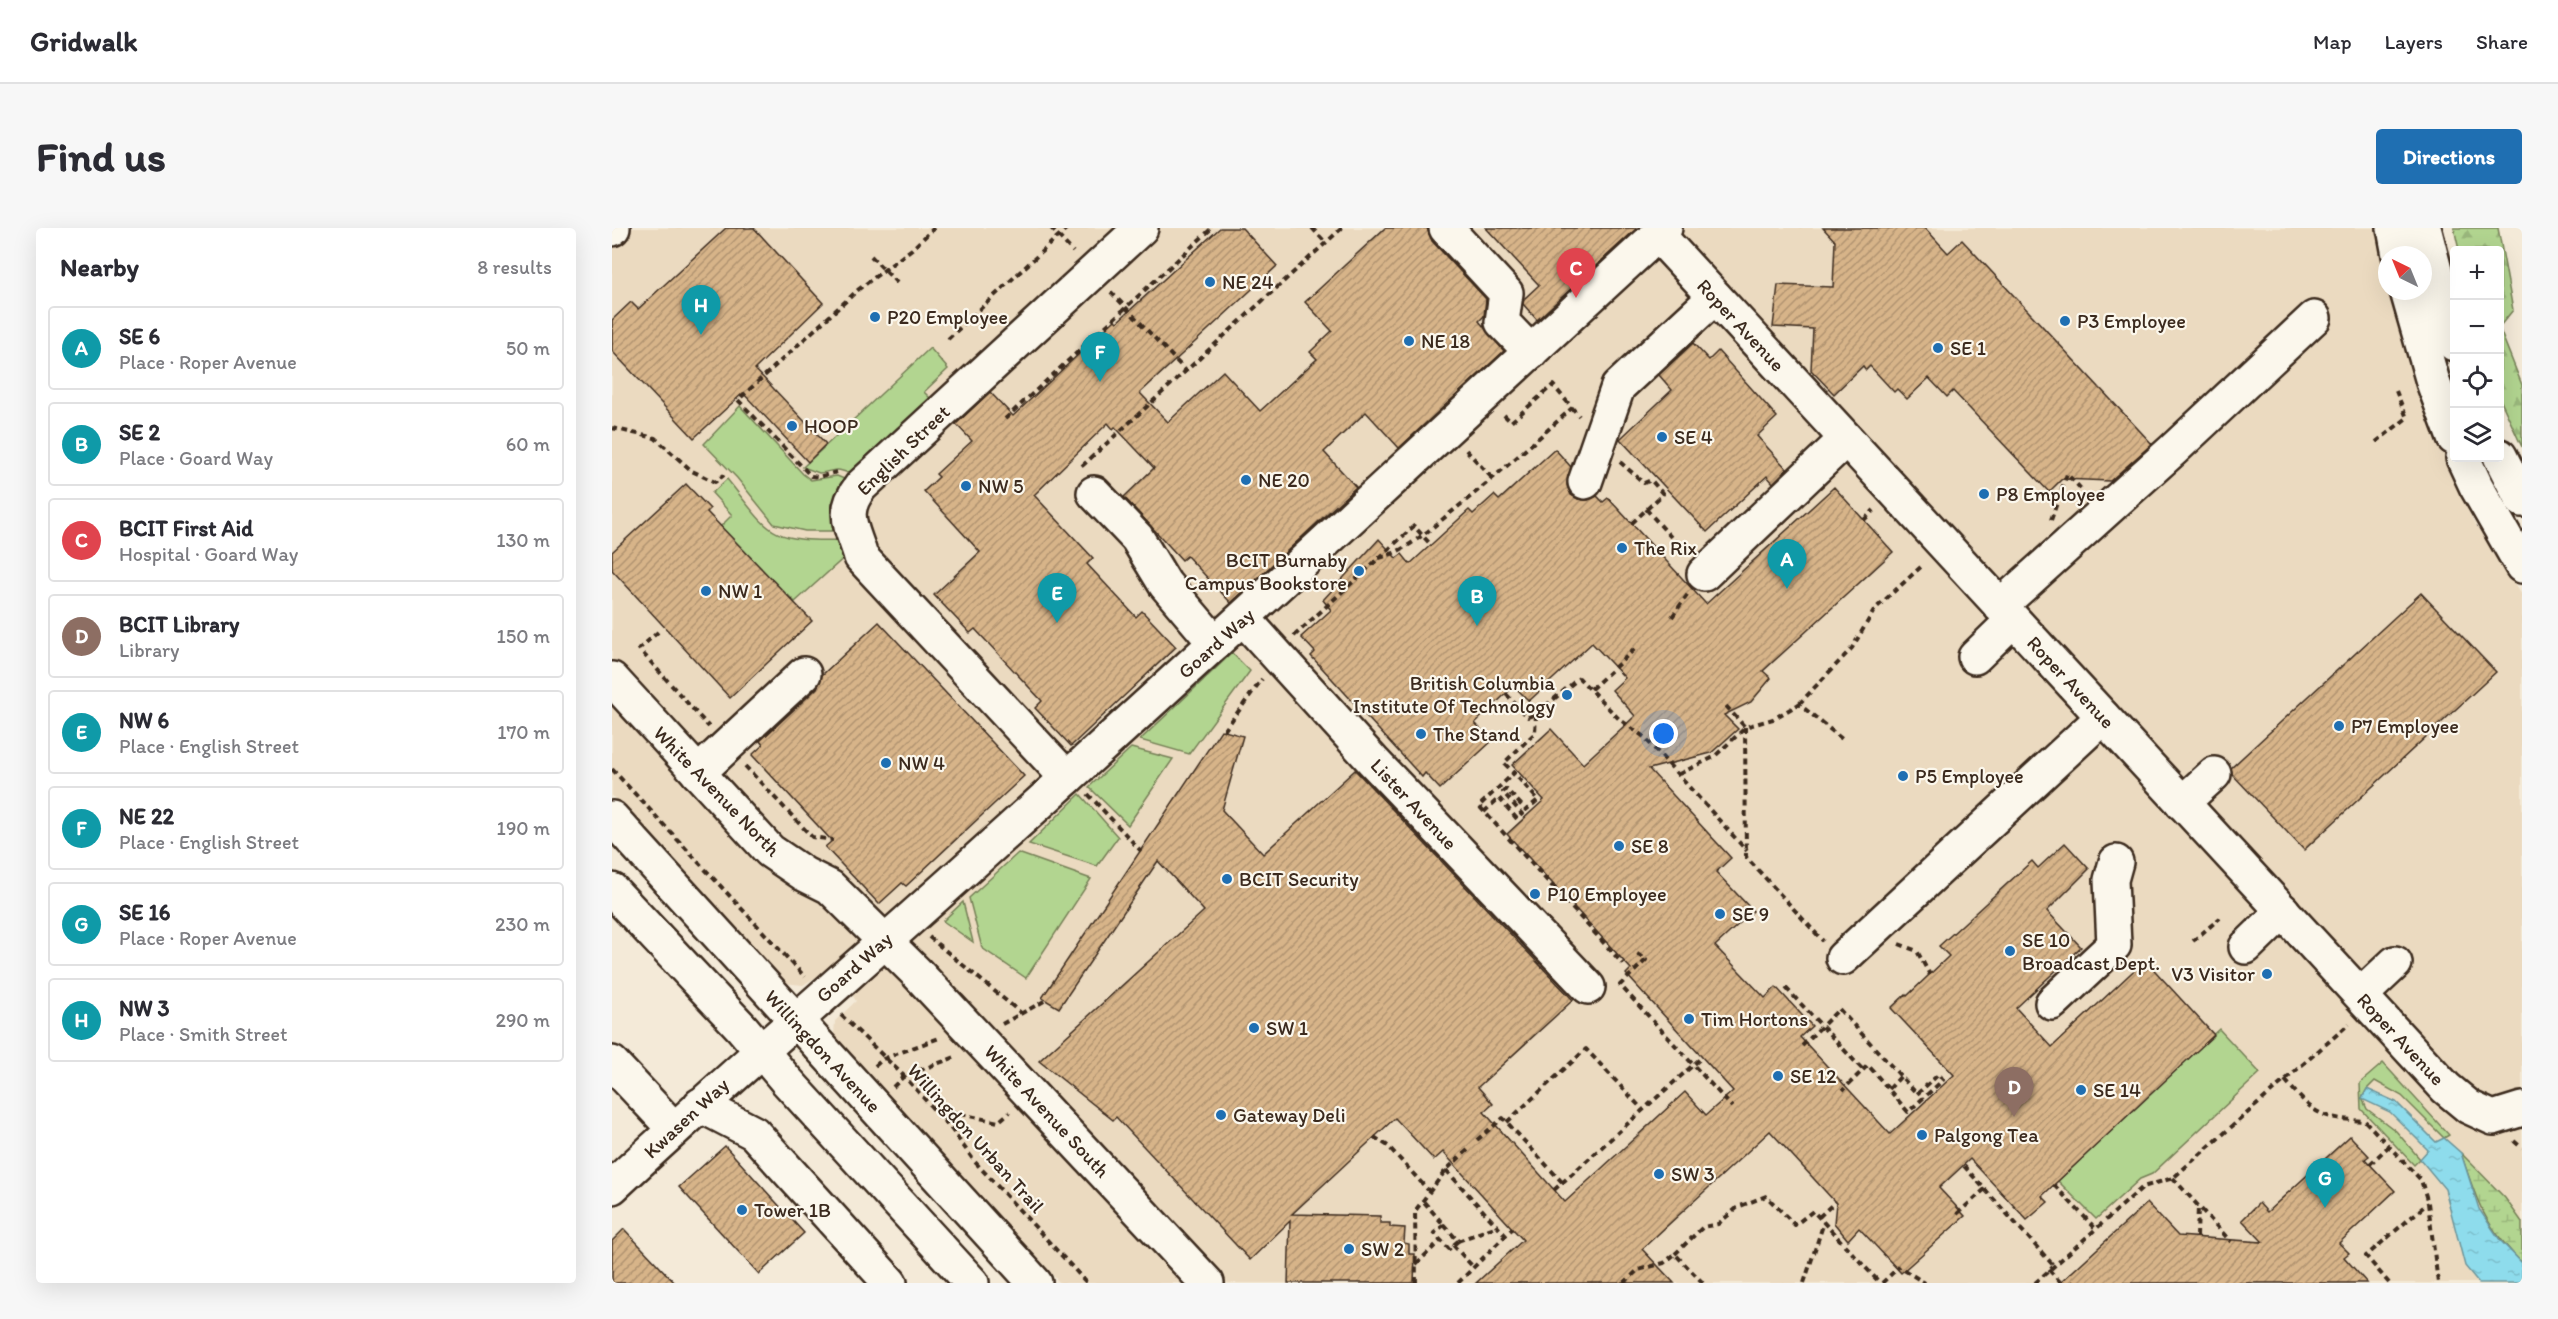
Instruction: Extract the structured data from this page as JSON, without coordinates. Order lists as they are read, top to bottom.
{
  "streets": {
    "street": [
      "Roper Avenue",
      "English Street",
      "Goard Way",
      "White Avenue North",
      "Lister Avenue",
      "Willingdon Avenue",
      "White Avenue South",
      "Kwasen Way"
    ],
    "path": ["Willingdon Urban Trail"]
  },
  "crossings": [
    ["Roper Avenue", "Goard Way"],
    ["English Street", "Goard Way"],
    ["Goard Way", "White Avenue North"],
    ["Goard Way", "Lister Avenue"],
    ["Goard Way", "Willingdon Avenue"],
    ["Goard Way", "White Avenue South"],
    ["Goard Way", "Kwasen Way"],
    ["White Avenue North", "White Avenue South"]
  ],
  "places": [
    "NE 24",
    "P20 Employee",
    "P3 Employee",
    "NE 18",
    "SE 1",
    "HOOP",
    "SE 4",
    "NE 20",
    "NW 5",
    "P8 Employee",
    "The Rix",
    "BCIT Burnaby Campus Bookstore",
    "NW 1",
    "British Columbia Institute Of Technology",
    "P7 Employee",
    "The Stand",
    "NW 4",
    "P5 Employee",
    "SE 8",
    "BCIT Security",
    "P10 Employee",
    "SE 9",
    "SE 10 Broadcast Dept.",
    "V3 Visitor",
    "Tim Hortons",
    "SW 1",
    "SE 12",
    "SE 14",
    "Gateway Deli",
    "Palgong Tea",
    "SW 3",
    "Tower 1B",
    "SW 2"
  ],
  "north": "top left",
  "page": {
    "header": "Gridwalk",
    "nav": ["Map", "Layers", "Share"],
    "buttons": "Directions",
    "title": "Find us",
    "heading": ["Nearby", "8 results"],
    "map_buttons": ["+", "−"],
    "pins": [
      "C",
      "H",
      "F",
      "A",
      "E",
      "B",
      "D",
      "G"
    ],
    "list": [
      {
        "mark": "A",
        "name": "SE 6",
        "note": "Place · Roper Avenue",
        "value": "50 m"
      },
      {
        "mark": "B",
        "name": "SE 2",
        "note": "Place · Goard Way",
        "value": "60 m"
      },
      {
        "mark": "C",
        "name": "BCIT First Aid",
        "note": "Hospital · Goard Way",
        "value": "130 m"
      },
      {
        "mark": "D",
        "name": "BCIT Library",
        "note": "Library",
        "value": "150 m"
      },
      {
        "mark": "E",
        "name": "NW 6",
        "note": "Place · English Street",
        "value": "170 m"
      },
      {
        "mark": "F",
        "name": "NE 22",
        "note": "Place · English Street",
        "value": "190 m"
      },
      {
        "mark": "G",
        "name": "SE 16",
        "note": "Place · Roper Avenue",
        "value": "230 m"
      },
      {
        "mark": "H",
        "name": "NW 3",
        "note": "Place · Smith Street",
        "value": "290 m"
      }
    ]
  }
}
